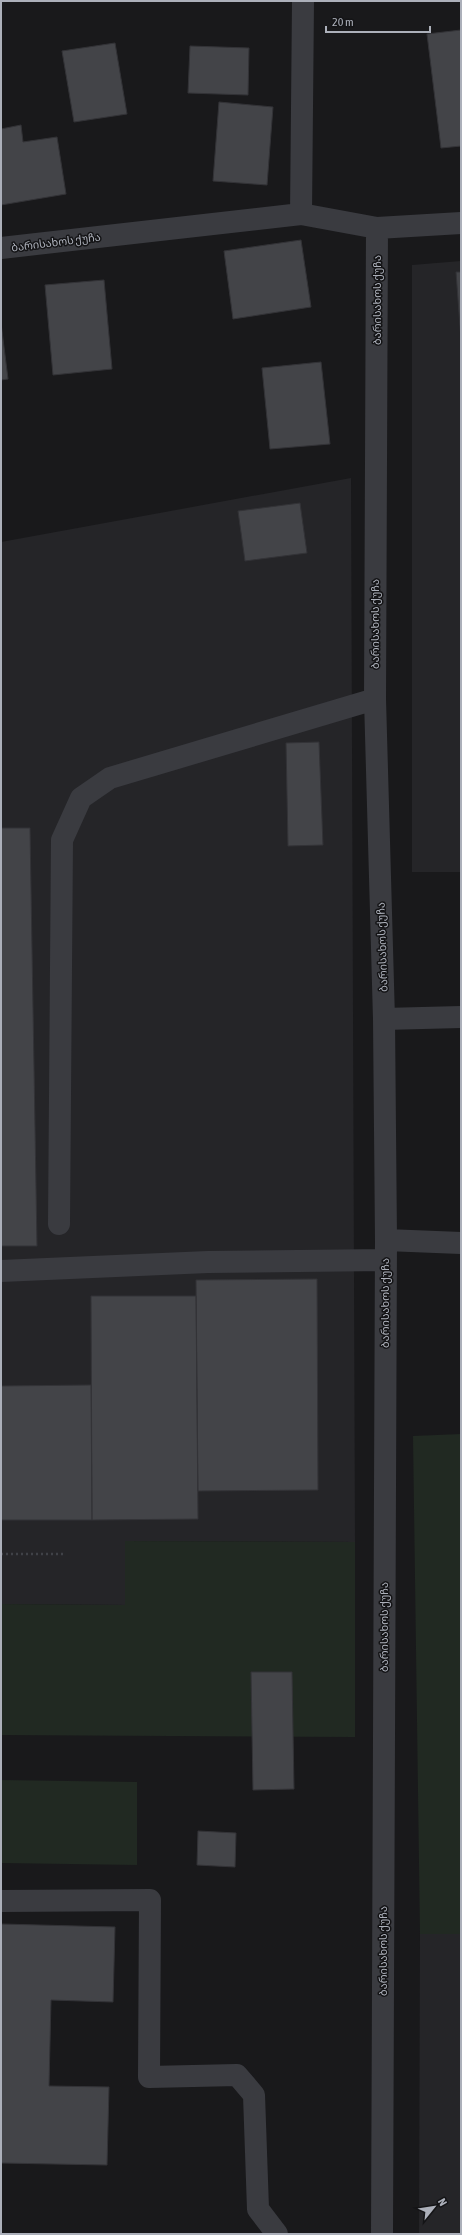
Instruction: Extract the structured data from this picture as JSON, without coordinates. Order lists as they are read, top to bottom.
{
  "streets": {
    "street": ["ბარისახოს ქუჩა"]
  },
  "scale_bar": "20 m",
  "north": "top right"
}
